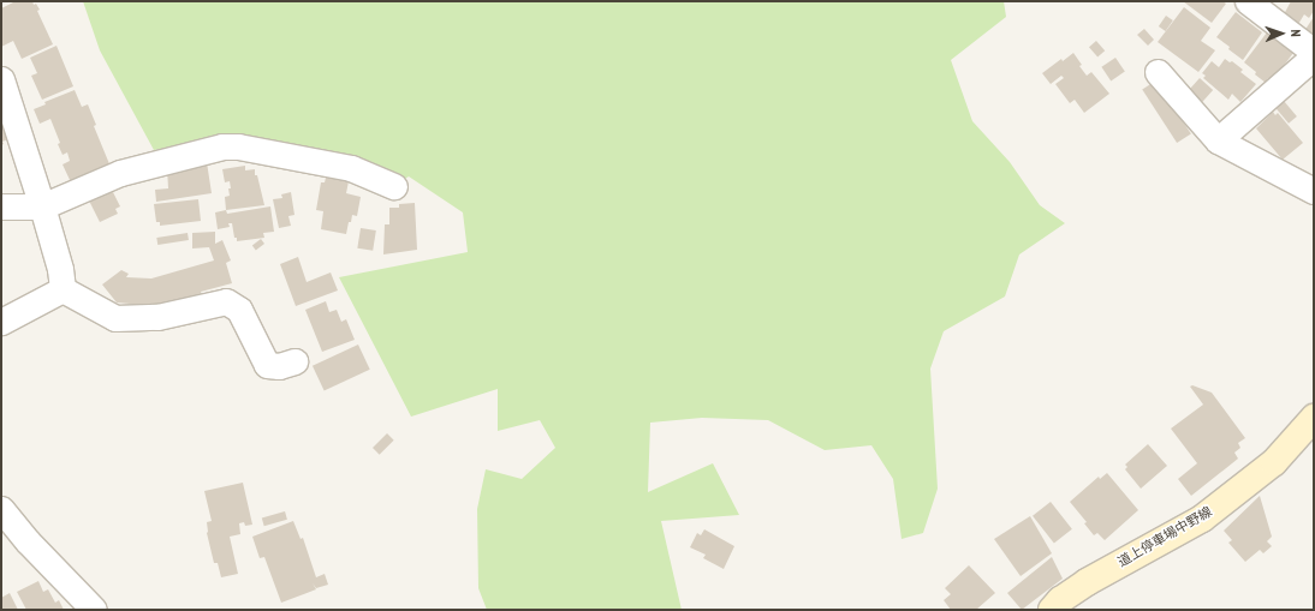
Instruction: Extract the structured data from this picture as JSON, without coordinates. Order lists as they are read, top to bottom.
{
  "streets": {
    "main road": ["道上停車場中野線"]
  },
  "north": "right"
}
